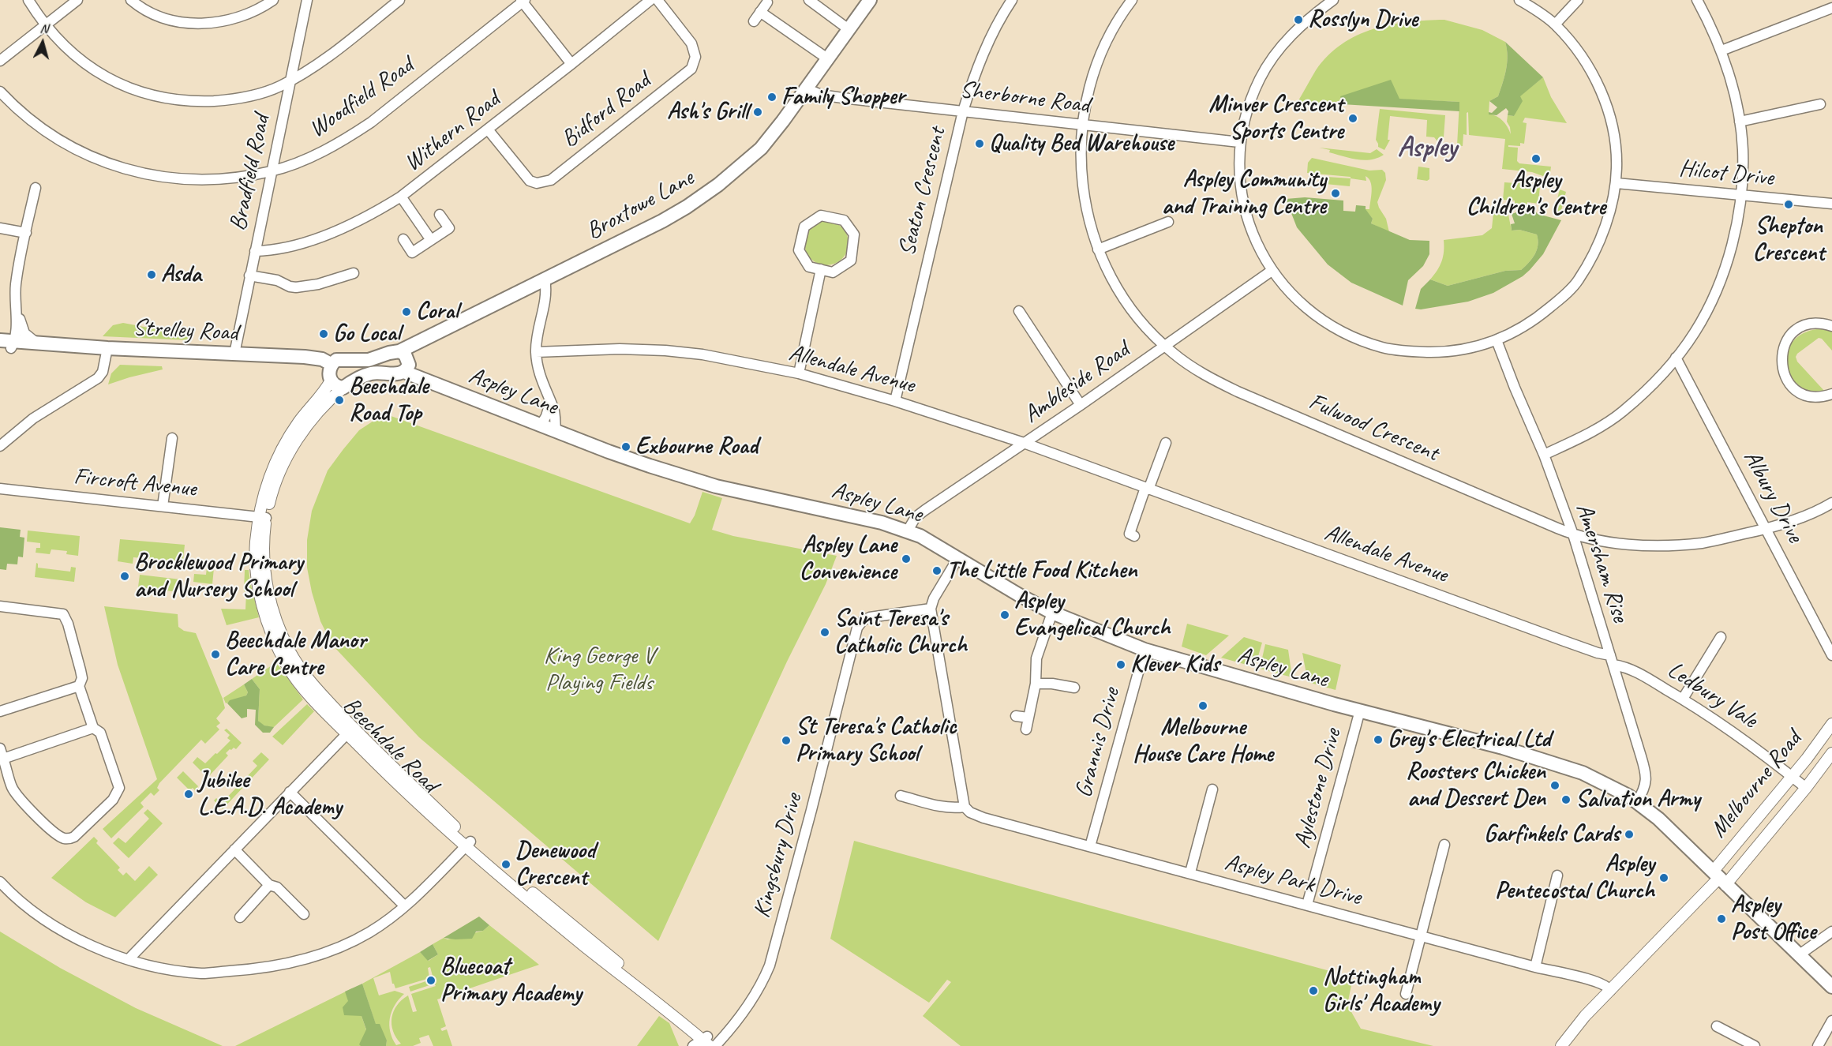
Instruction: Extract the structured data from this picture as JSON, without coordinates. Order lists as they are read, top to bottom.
{
  "streets": {
    "main road": ["Broxtowe Lane", "Strelley Road", "Aspley Lane"],
    "street": [
      "Woodfield Road",
      "Sherborne Road",
      "Bidford Road",
      "Withern Road",
      "Bradfield Road",
      "Hilcot Drive",
      "Seaton Crescent",
      "Allendale Avenue",
      "Ambleside Road",
      "Fulwood Crescent",
      "Fircroft Avenue",
      "Albury Drive",
      "Amersham Rise",
      "Ledbury Vale",
      "Grannis Drive",
      "Beechdale Road",
      "Melbourne Road",
      "Aylestone Drive",
      "Kingsbury Drive",
      "Aspley Park Drive"
    ]
  },
  "crossings": [
    ["Woodfield Road", "Bradfield Road"],
    ["Sherborne Road", "Seaton Crescent"],
    ["Sherborne Road", "Broxtowe Lane"],
    ["Sherborne Road", "Fulwood Crescent"],
    ["Bidford Road", "Withern Road"],
    ["Withern Road", "Bradfield Road"],
    ["Bradfield Road", "Strelley Road"],
    ["Seaton Crescent", "Allendale Avenue"],
    ["Broxtowe Lane", "Strelley Road"],
    ["Allendale Avenue", "Ambleside Road"],
    ["Allendale Avenue", "Amersham Rise"],
    ["Ambleside Road", "Aspley Lane"],
    ["Ambleside Road", "Fulwood Crescent"],
    ["Aspley Lane", "Amersham Rise"],
    ["Aspley Lane", "Grannis Drive"],
    ["Aspley Lane", "Melbourne Road"],
    ["Aspley Lane", "Aylestone Drive"],
    ["Fulwood Crescent", "Albury Drive"],
    ["Fulwood Crescent", "Amersham Rise"],
    ["Fircroft Avenue", "Beechdale Road"],
    ["Amersham Rise", "Ledbury Vale"],
    ["Ledbury Vale", "Melbourne Road"],
    ["Grannis Drive", "Aspley Park Drive"],
    ["Beechdale Road", "Kingsbury Drive"],
    ["Aylestone Drive", "Aspley Park Drive"]
  ],
  "districts": ["Aspley"],
  "parks": ["King George V Playing Fields"],
  "places": [
    "Rosslyn Drive",
    "Family Shopper",
    "Ash's Grill",
    "Minver Crescent Sports Centre",
    "Quality Bed Warehouse",
    "Aspley Children's Centre",
    "Aspley Community and Training Centre",
    "Shepton Crescent",
    "Asda",
    "Coral",
    "Go Local",
    "Beechdale Road Top",
    "Exbourne Road",
    "Aspley Lane Convenience",
    "The Little Food Kitchen",
    "Brocklewood Primary and Nursery School",
    "Aspley Evangelical Church",
    "Saint Teresa's Catholic Church",
    "Beechdale Manor Care Centre",
    "Klever Kids",
    "Melbourne House Care Home",
    "Grey's Electrical Ltd",
    "St Teresa's Catholic Primary School",
    "Roosters Chicken and Dessert Den",
    "Jubilee L.E.A.D. Academy",
    "Salvation Army",
    "Garfinkels Cards",
    "Denewood Crescent",
    "Aspley Pentecostal Church",
    "Aspley Post Office",
    "Bluecoat Primary Academy",
    "Nottingham Girls' Academy"
  ],
  "north": "top"
}
